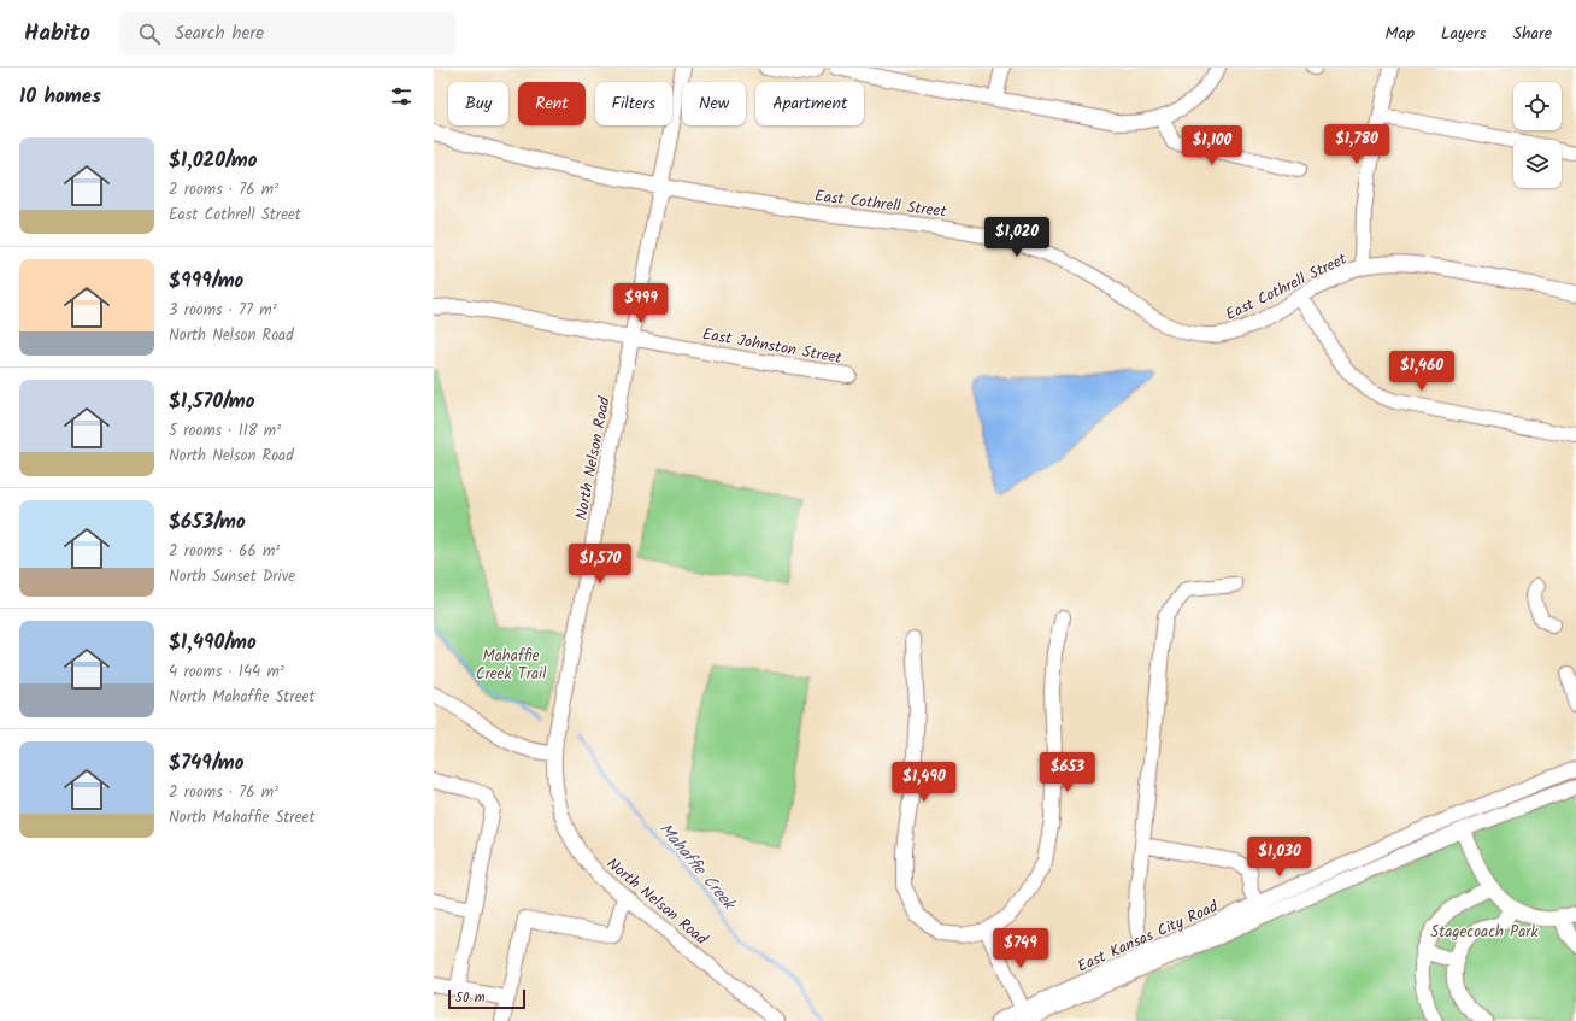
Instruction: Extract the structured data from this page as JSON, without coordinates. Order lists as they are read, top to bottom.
{
  "streets": {
    "street": [
      "East Cothrell Street",
      "East Johnston Street",
      "North Nelson Road",
      "East Kansas City Road"
    ]
  },
  "crossings": [
    ["East Cothrell Street", "North Nelson Road"],
    ["East Johnston Street", "North Nelson Road"]
  ],
  "water": ["Mahaffie Creek"],
  "parks": ["Mahaffie Creek Trail", "Stagecoach Park"],
  "scale_bar": "50 m",
  "page": {
    "header": "Habito",
    "search": "Search here",
    "nav": ["Map", "Layers", "Share"],
    "heading": "10 homes",
    "chip": [
      "Buy",
      "Rent",
      "Filters",
      "New",
      "Apartment"
    ],
    "price": [
      "$1,780",
      "$1,100",
      "$1,020",
      "$999",
      "$1,460",
      "$1,570",
      "$653",
      "$1,490",
      "$1,030",
      "$749"
    ],
    "list": [
      {
        "name": "$1,020/mo",
        "note": "2 rooms · 76 m² · East Cothrell Street"
      },
      {
        "name": "$999/mo",
        "note": "3 rooms · 77 m² · North Nelson Road"
      },
      {
        "name": "$1,570/mo",
        "note": "5 rooms · 118 m² · North Nelson Road"
      },
      {
        "name": "$653/mo",
        "note": "2 rooms · 66 m² · North Sunset Drive"
      },
      {
        "name": "$1,490/mo",
        "note": "4 rooms · 144 m² · North Mahaffie Street"
      },
      {
        "name": "$749/mo",
        "note": "2 rooms · 76 m² · North Mahaffie Street"
      }
    ],
    "scale": "50 m"
  }
}
